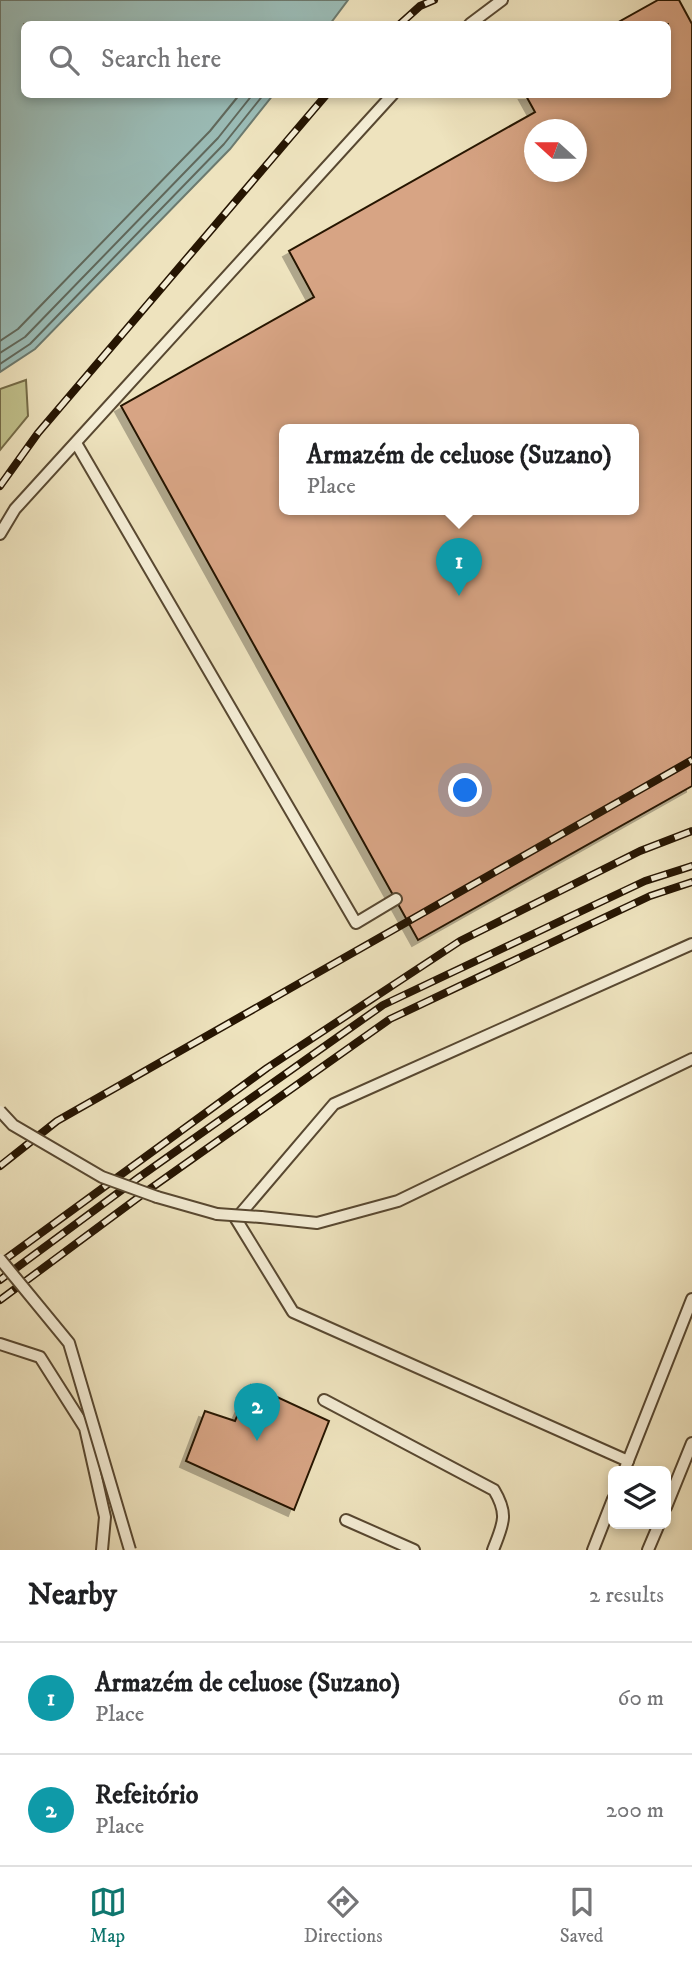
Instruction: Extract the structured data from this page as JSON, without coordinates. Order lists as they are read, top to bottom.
{
  "north": "left",
  "page": {
    "search": "Search here",
    "popup": ["Armazém de celuose (Suzano)", "Place"],
    "pins": ["1", "2"],
    "heading": ["Nearby", "2 results"],
    "list": [
      {
        "mark": "1",
        "name": "Armazém de celuose (Suzano)",
        "note": "Place",
        "value": "60 m"
      },
      {
        "mark": "2",
        "name": "Refeitório",
        "note": "Place",
        "value": "200 m"
      }
    ],
    "nav": ["Map", "Directions", "Saved"]
  }
}
